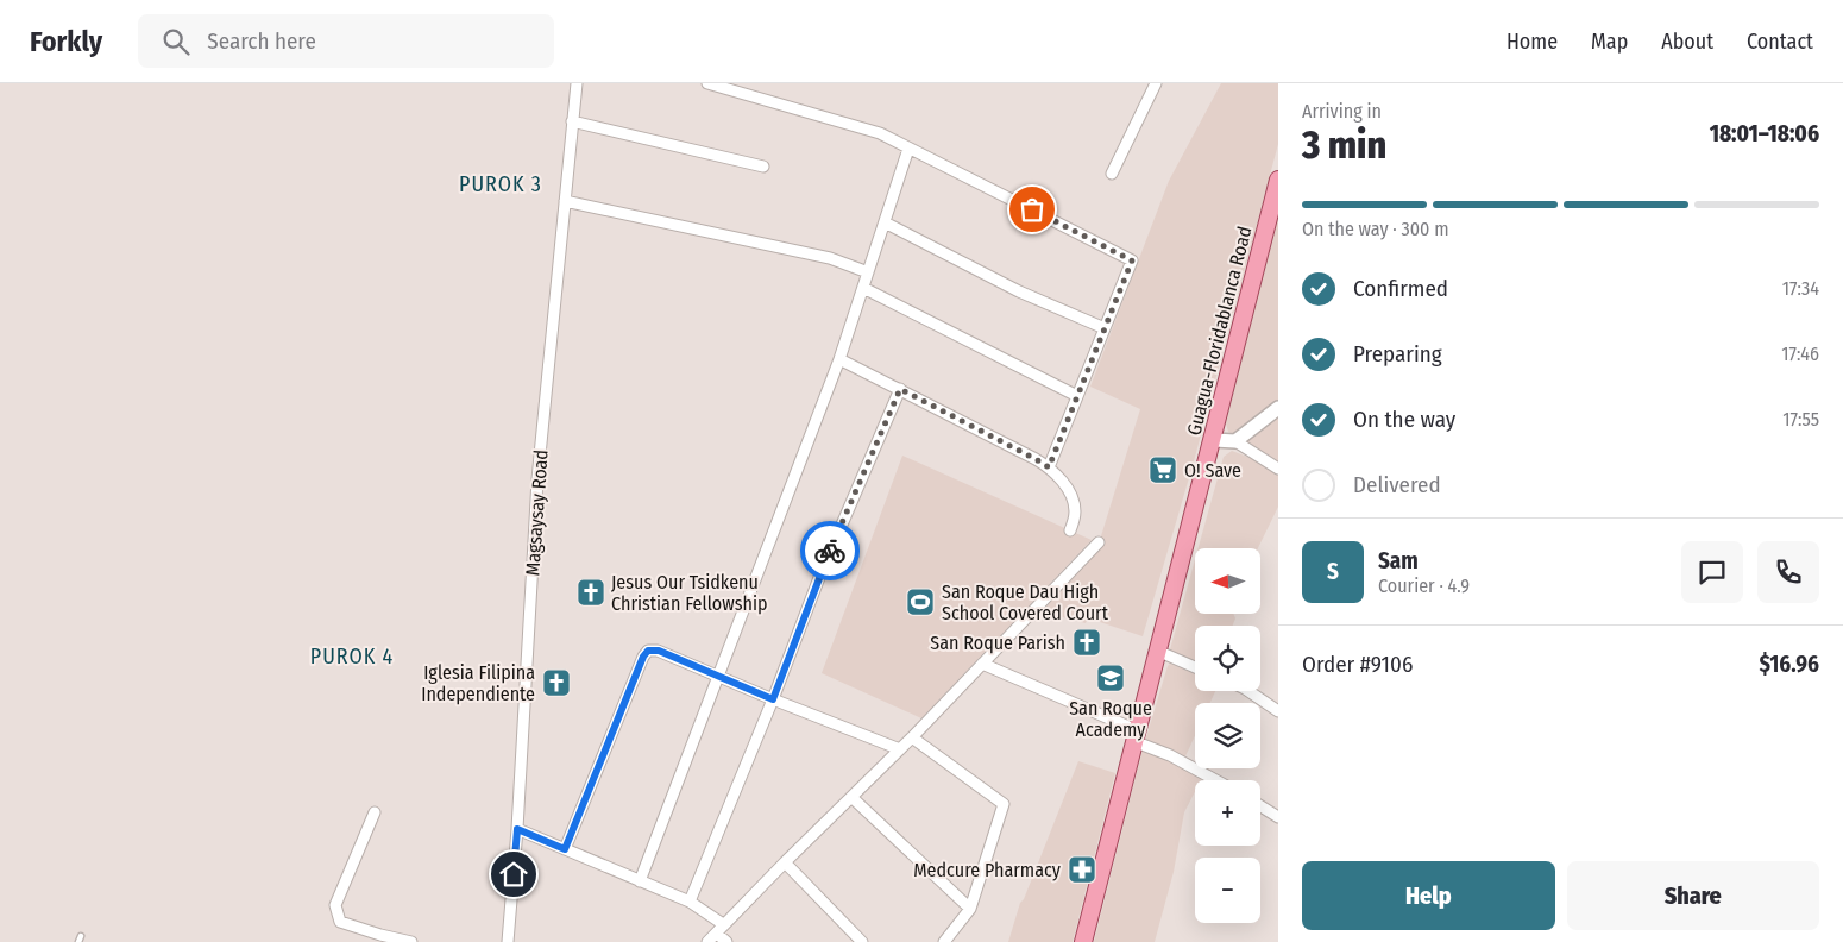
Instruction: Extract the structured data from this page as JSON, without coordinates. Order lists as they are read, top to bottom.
{
  "streets": {
    "main road": ["Guagua-Floridablanca Road"],
    "street": ["Magsaysay Road"]
  },
  "districts": ["PUROK 3", "PUROK 4"],
  "places": {
    "supermarket": ["O! Save"],
    "church": ["Jesus Our Tsidkenu Christian Fellowship", "San Roque Parish", "Iglesia Filipina Independiente"],
    "sports": ["San Roque Dau High School Covered Court"],
    "school or university": ["San Roque Academy"],
    "pharmacy": ["Medcure Pharmacy"]
  },
  "north": "left",
  "page": {
    "header": "Forkly",
    "search": "Search here",
    "nav": [
      "Home",
      "Map",
      "About",
      "Contact"
    ],
    "heading": ["3 min", "Arriving in", "18:01–18:06"],
    "panel": [
      "Sam",
      "Courier · 4.9",
      "Order #9106",
      "$16.96"
    ],
    "bar": "On the way · 300 m",
    "list": [
      ["Confirmed", "17:34"],
      ["Preparing", "17:46"],
      ["On the way", "17:55"],
      "Delivered"
    ],
    "round": "S",
    "map_buttons": ["+", "−"],
    "buttons": ["Help", "Share"]
  }
}
